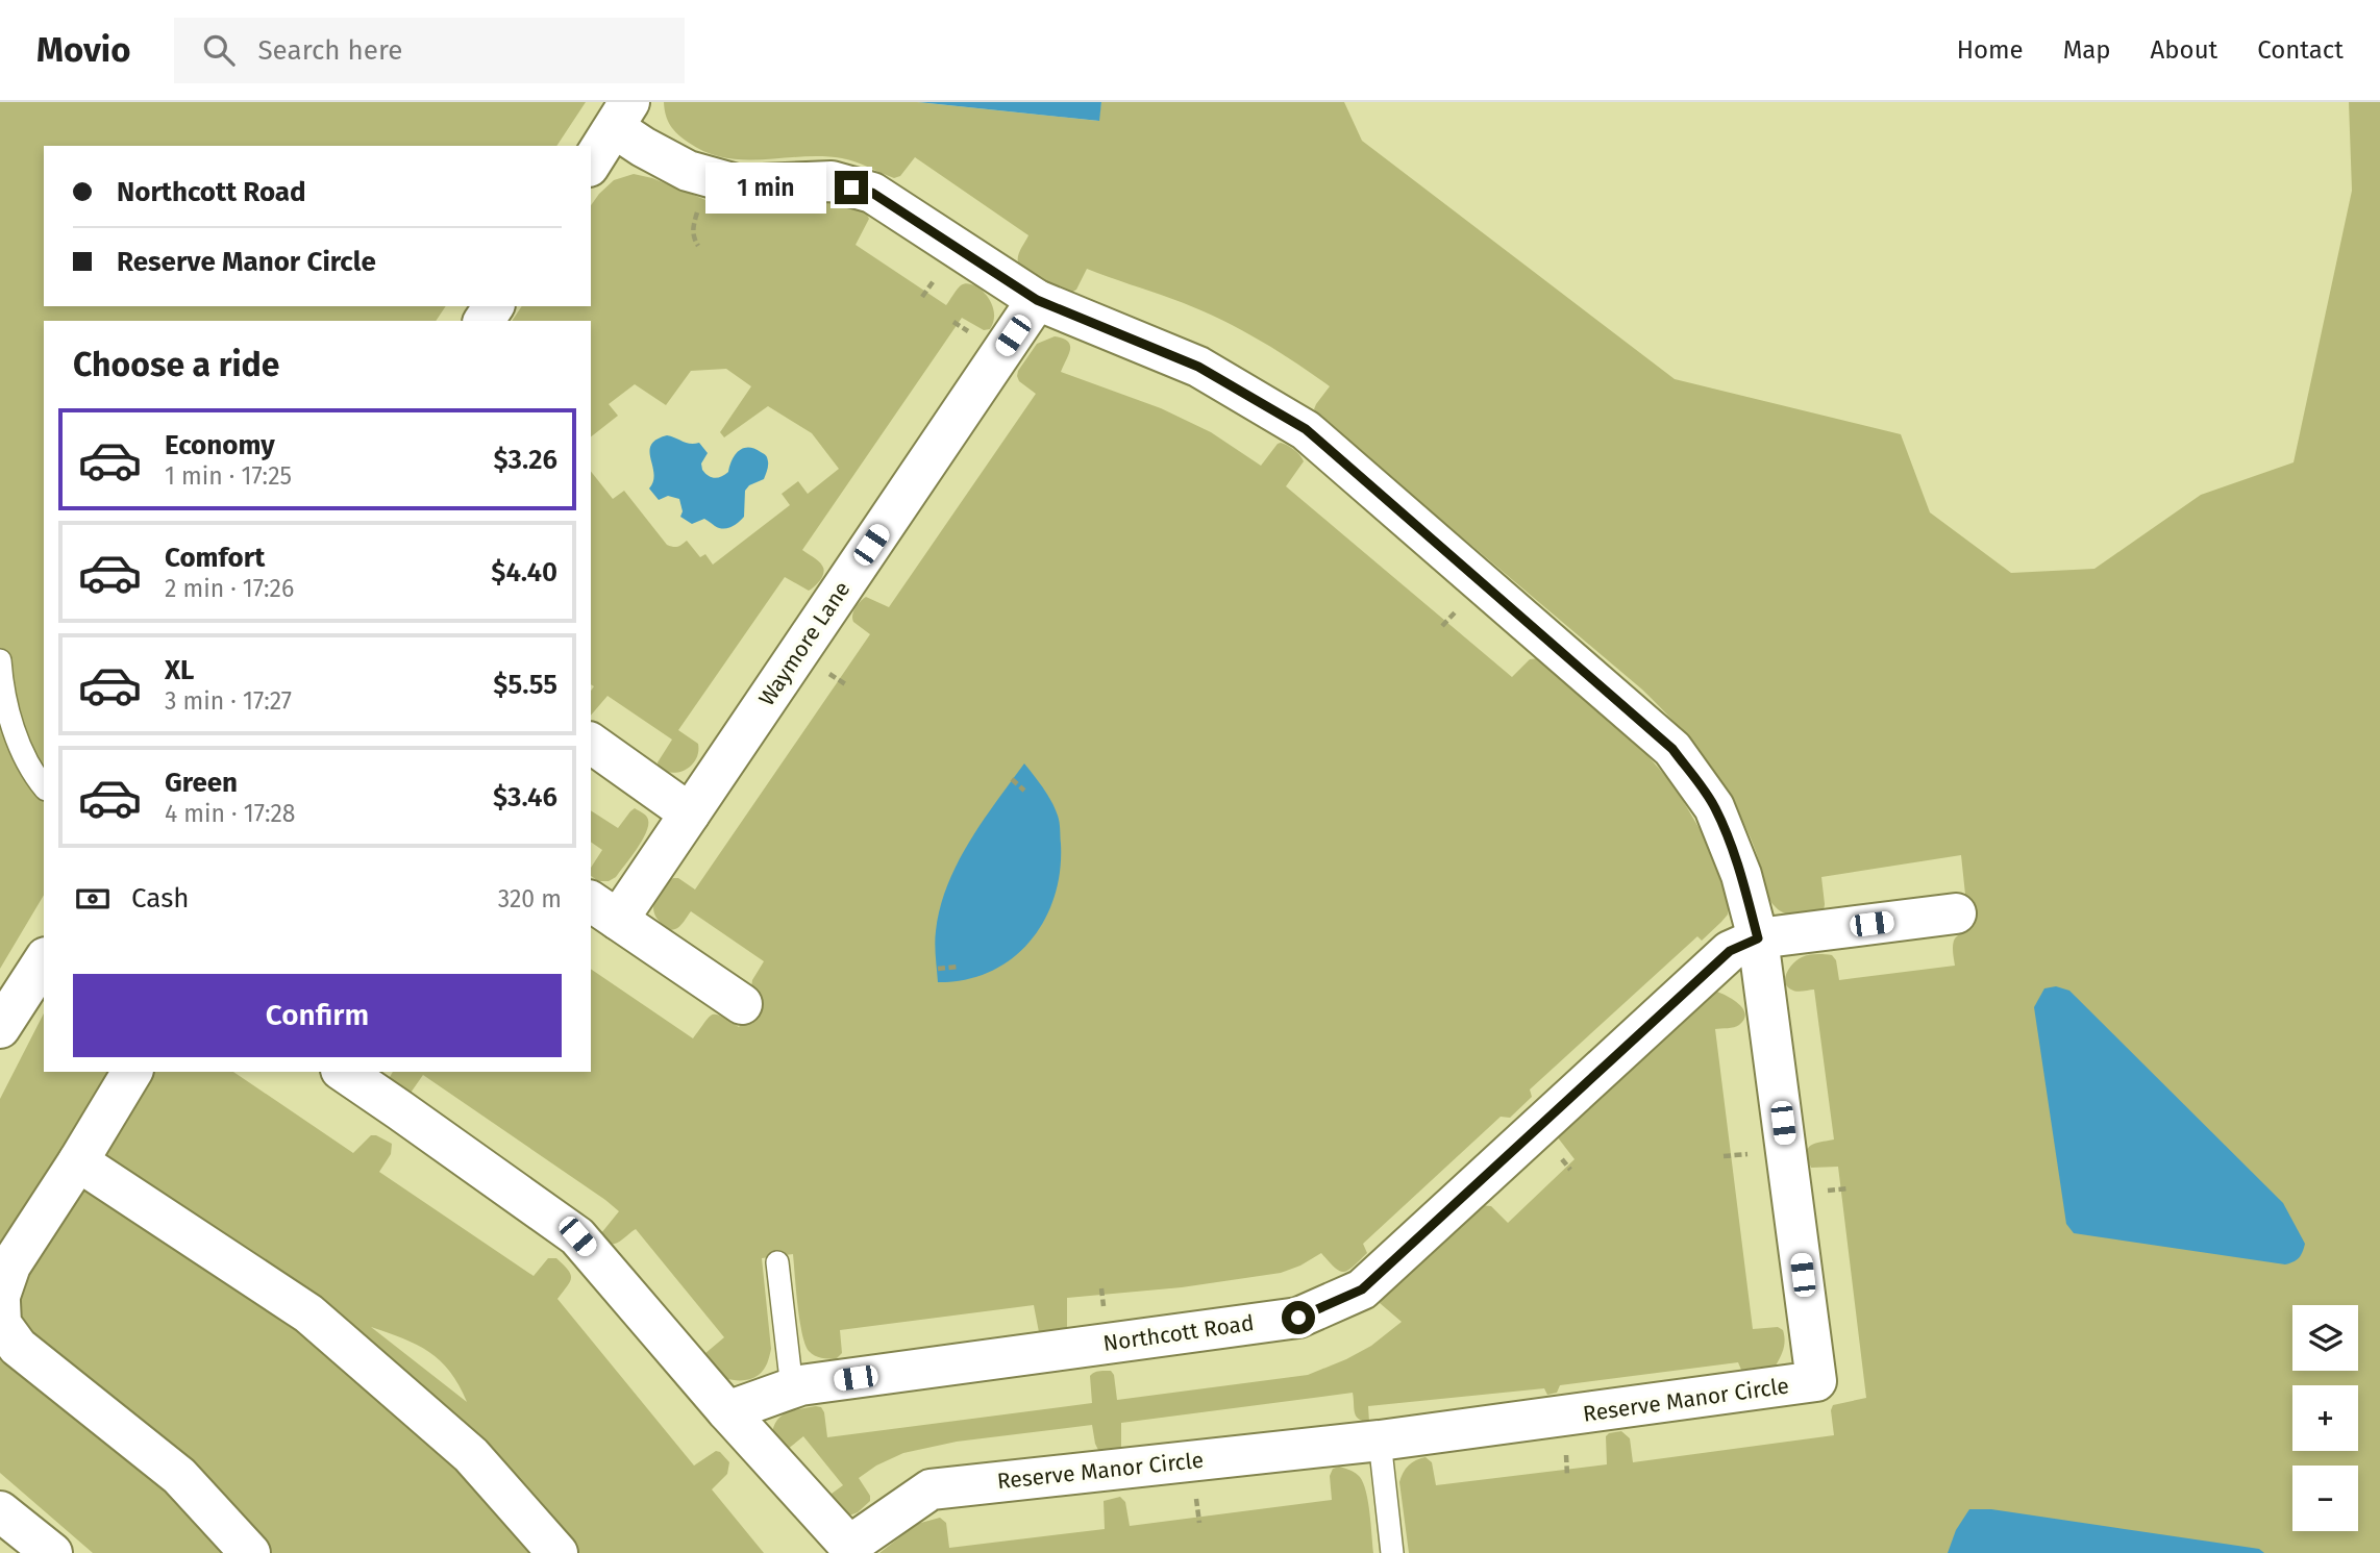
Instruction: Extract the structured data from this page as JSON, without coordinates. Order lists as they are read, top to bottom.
{
  "streets": {
    "street": ["Waymore Lane", "Northcott Road", "Reserve Manor Circle"]
  },
  "crossings": [
    ["Waymore Lane", "Reserve Manor Circle"],
    ["Northcott Road", "Reserve Manor Circle"]
  ],
  "page": {
    "header": "Movio",
    "search": "Search here",
    "nav": [
      "Home",
      "Map",
      "About",
      "Contact"
    ],
    "banner": ["Northcott Road", "Reserve Manor Circle"],
    "bubble": "1 min",
    "heading": "Choose a ride",
    "list": [
      {
        "name": "Economy",
        "note": "1 min · 17:25",
        "value": "$3.26"
      },
      {
        "name": "Comfort",
        "note": "2 min · 17:26",
        "value": "$4.40"
      },
      {
        "name": "XL",
        "note": "3 min · 17:27",
        "value": "$5.55"
      },
      {
        "name": "Green",
        "note": "4 min · 17:28",
        "value": "$3.46"
      }
    ],
    "pay": ["Cash", "320 m"],
    "buttons": "Confirm",
    "map_buttons": ["+", "−"]
  }
}
